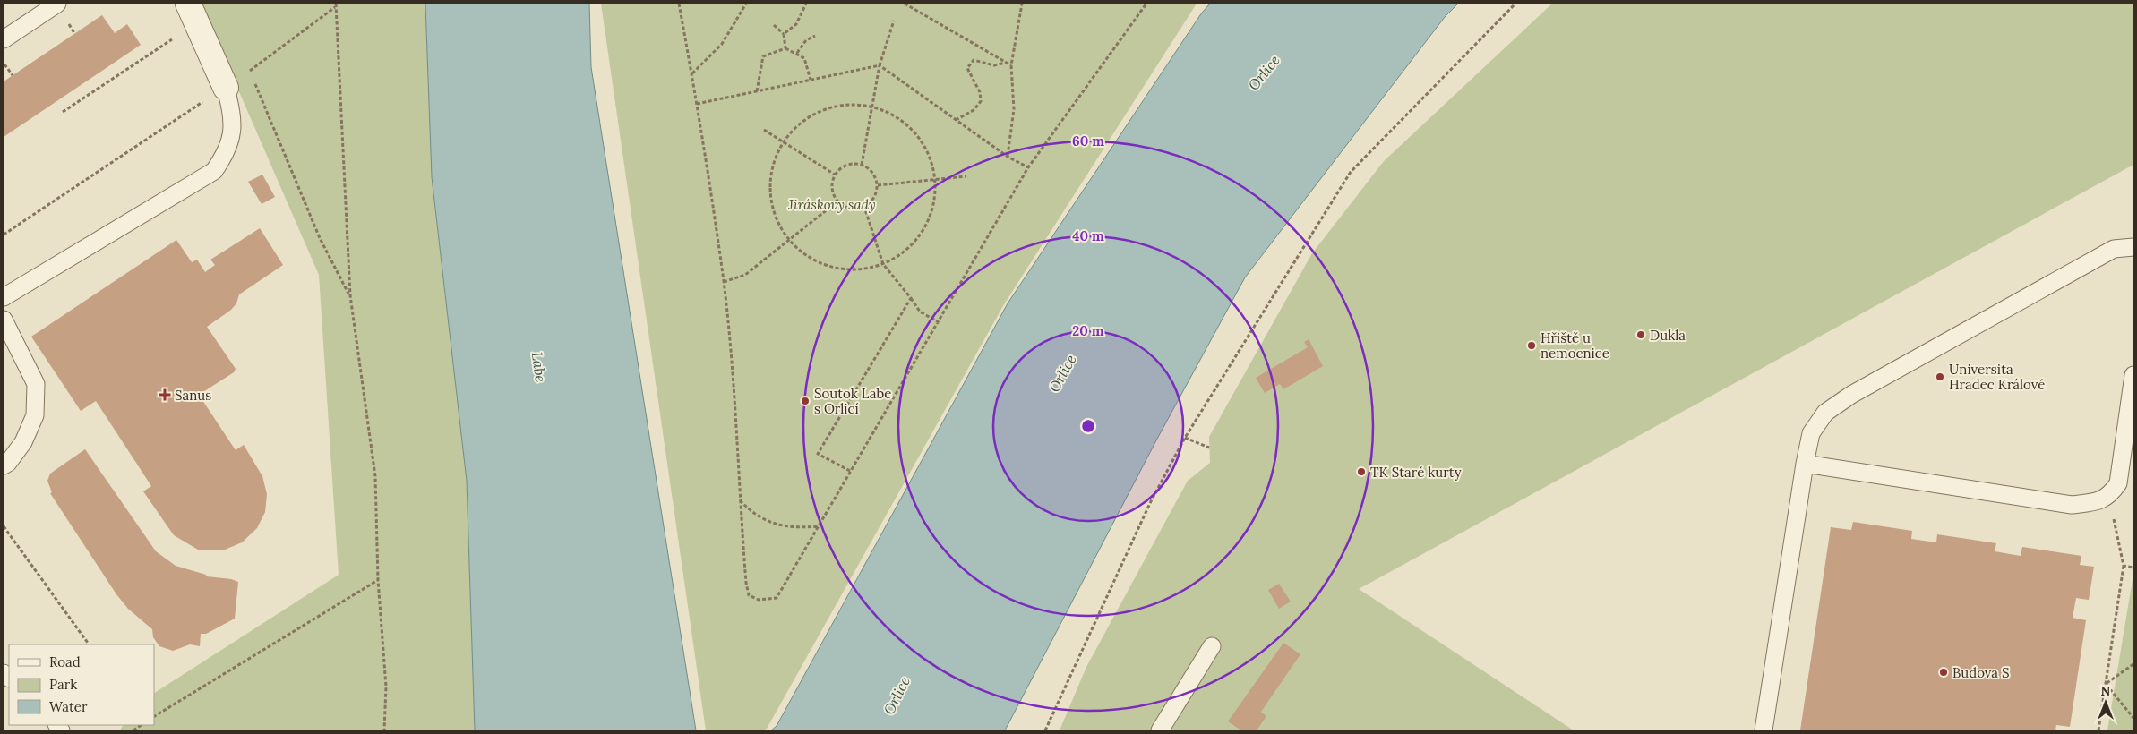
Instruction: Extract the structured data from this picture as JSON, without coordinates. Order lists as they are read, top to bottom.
{
  "water": ["Orlice", "Labe"],
  "parks": ["Jiráskovy sady"],
  "places": {
    "other": [
      "Dukla",
      "Hřiště u nemocnice",
      "Universita Hradec Králové",
      "Soutok Labe s Orlicí",
      "TK Staré kurty",
      "Budova S"
    ],
    "health": ["Sanus"]
  },
  "legend": ["Road", "Park", "Water"],
  "north": "top",
  "rings": ["60 m", "40 m", "20 m"]
}
